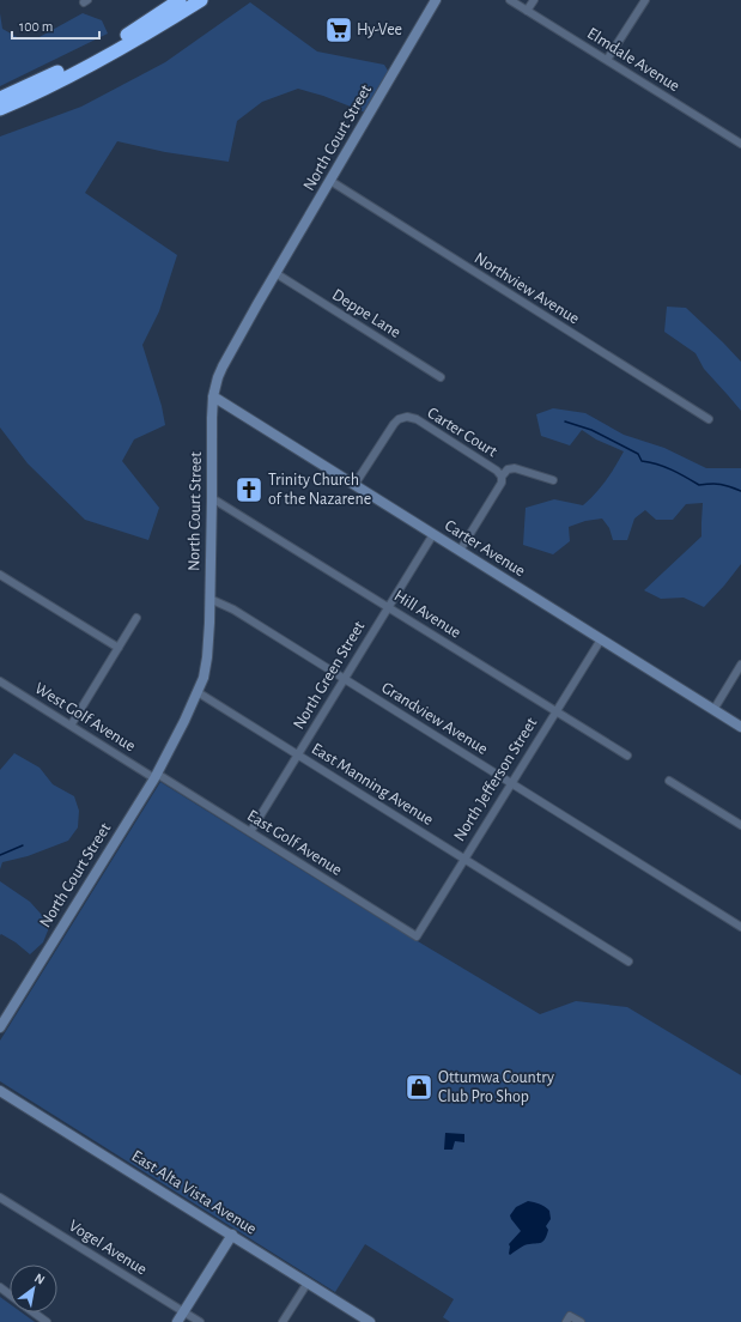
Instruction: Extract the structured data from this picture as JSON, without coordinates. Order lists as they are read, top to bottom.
{
  "streets": {
    "main road": ["North Court Street", "Carter Avenue", "East Alta Vista Avenue"],
    "street": [
      "Elmdale Avenue",
      "Northview Avenue",
      "Deppe Lane",
      "Carter Court",
      "Hill Avenue",
      "North Green Street",
      "West Golf Avenue",
      "Grandview Avenue",
      "North Jefferson Street",
      "East Manning Avenue",
      "East Golf Avenue",
      "Vogel Avenue"
    ]
  },
  "crossings": [
    ["North Court Street", "Northview Avenue"],
    ["North Court Street", "Deppe Lane"],
    ["North Court Street", "Carter Avenue"],
    ["North Court Street", "Hill Avenue"],
    ["North Court Street", "West Golf Avenue"],
    ["North Court Street", "Grandview Avenue"],
    ["North Court Street", "East Manning Avenue"],
    ["North Court Street", "East Golf Avenue"],
    ["Carter Court", "Carter Avenue"],
    ["Carter Avenue", "North Green Street"],
    ["Carter Avenue", "North Jefferson Street"],
    ["Hill Avenue", "North Green Street"],
    ["Hill Avenue", "North Jefferson Street"],
    ["North Green Street", "Grandview Avenue"],
    ["North Green Street", "East Manning Avenue"],
    ["North Green Street", "East Golf Avenue"],
    ["West Golf Avenue", "East Golf Avenue"],
    ["Grandview Avenue", "North Jefferson Street"],
    ["North Jefferson Street", "East Manning Avenue"],
    ["North Jefferson Street", "East Golf Avenue"]
  ],
  "places": {
    "supermarket": ["Hy-Vee"],
    "church": ["Trinity Church of the Nazarene"],
    "shop": ["Ottumwa Country Club Pro Shop"]
  },
  "scale_bar": "100 m",
  "north": "top right"
}
